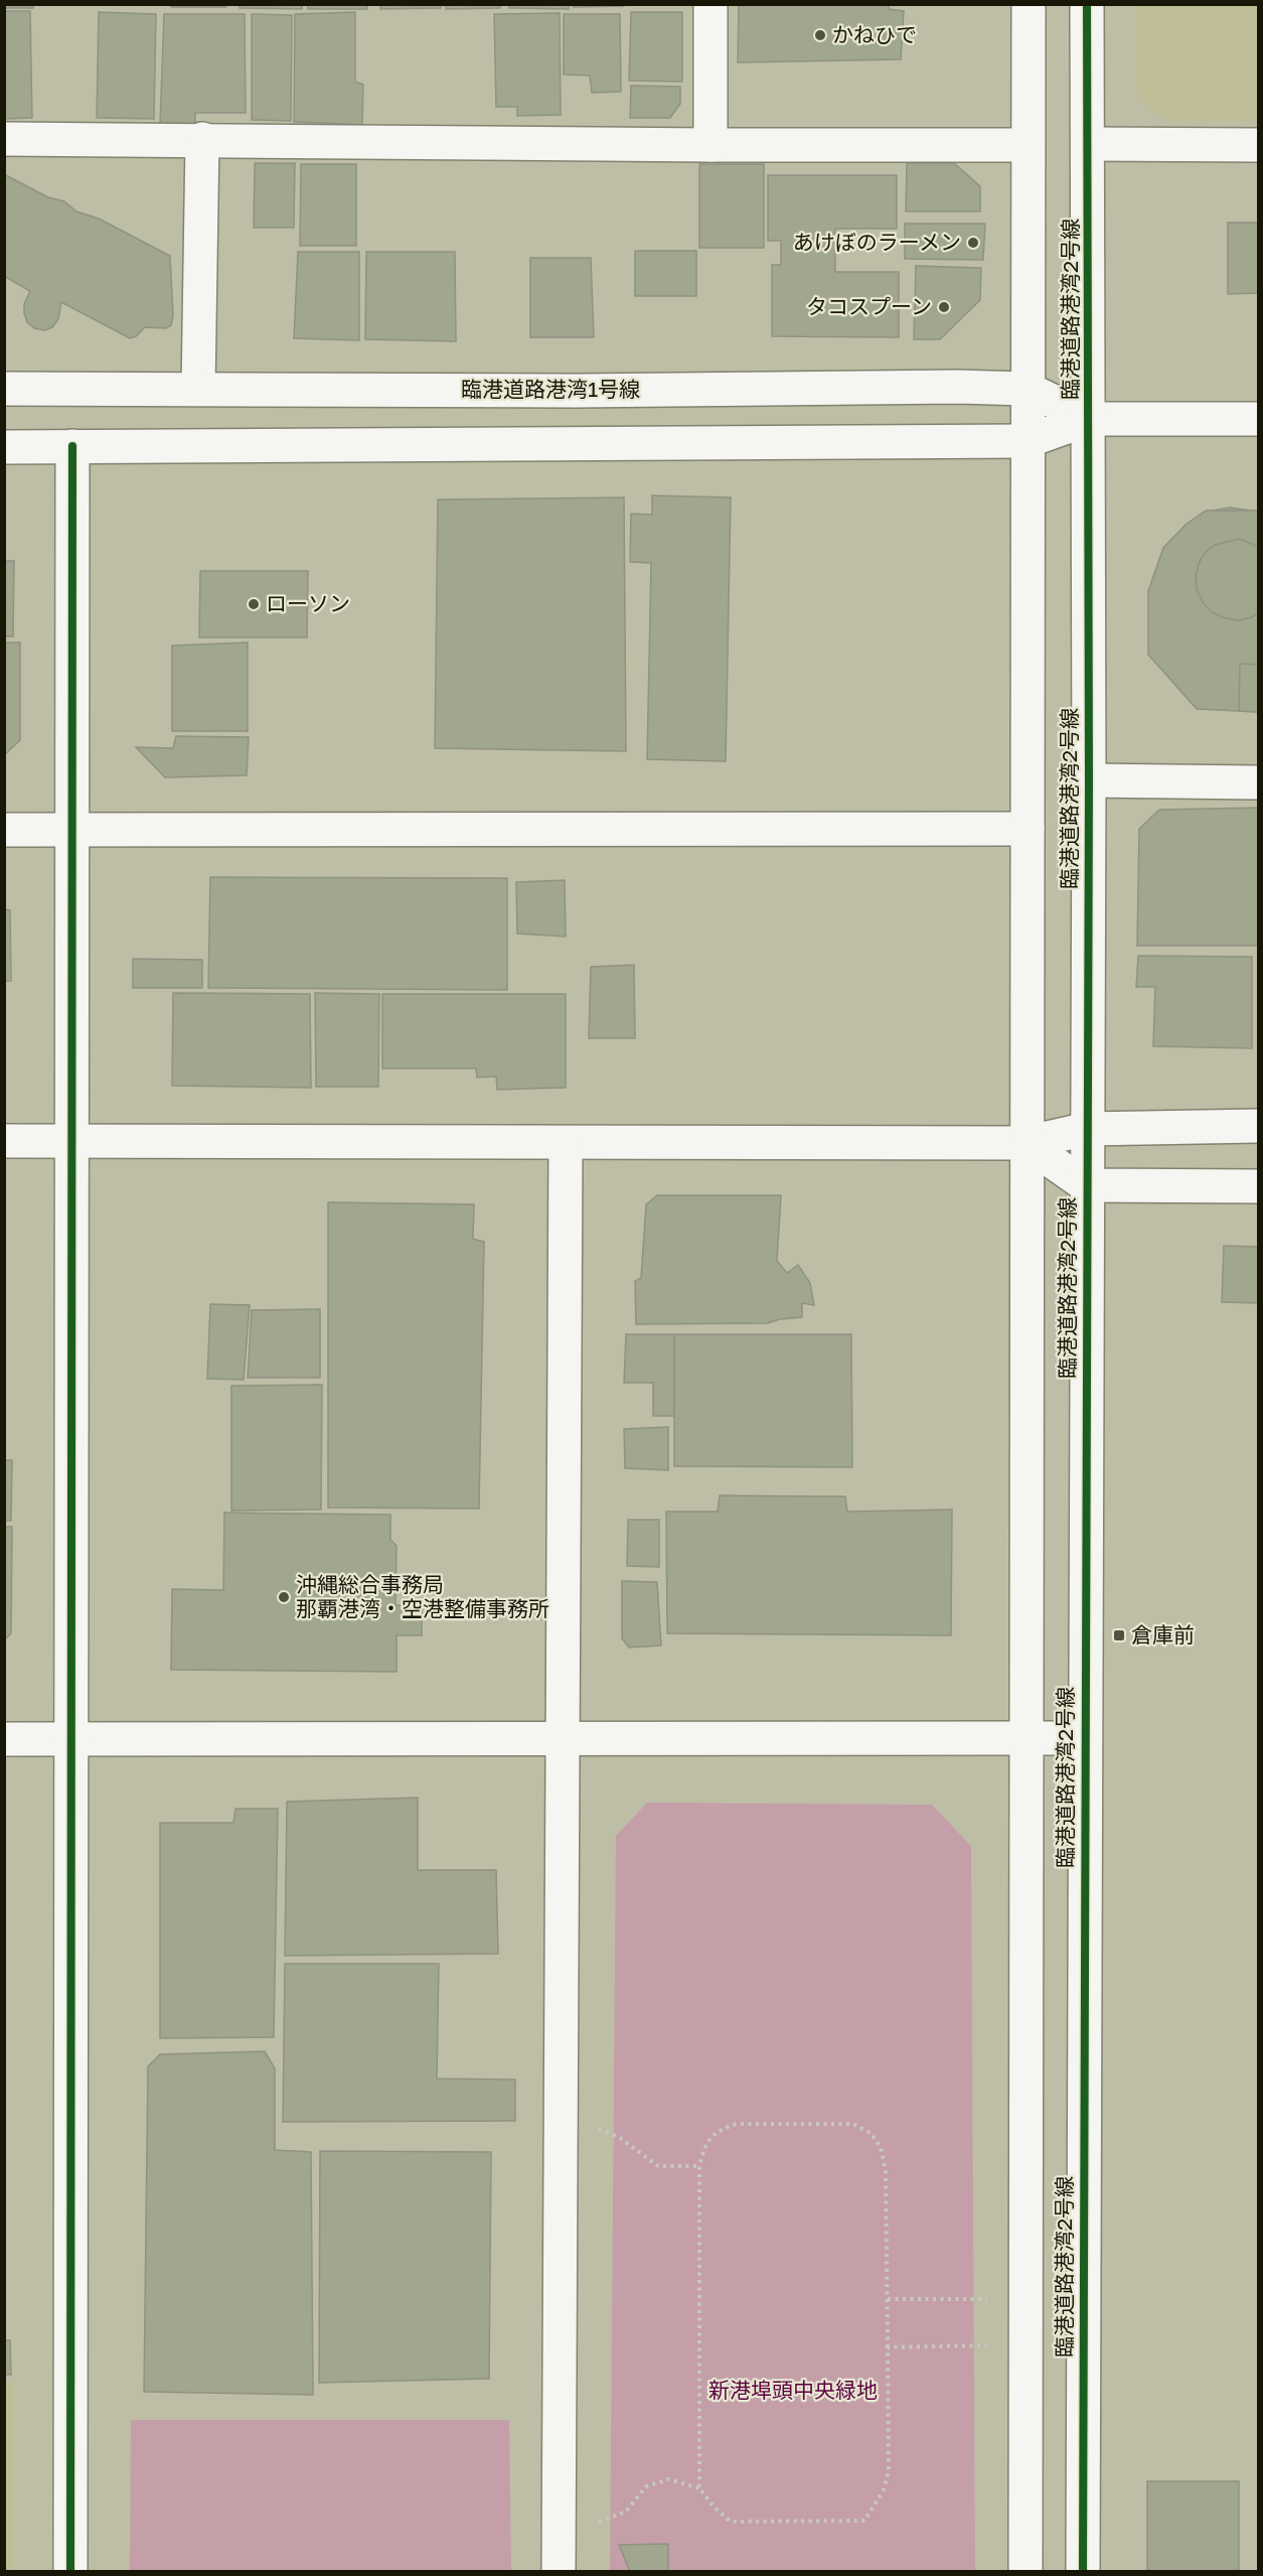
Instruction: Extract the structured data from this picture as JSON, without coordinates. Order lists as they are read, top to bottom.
{
  "streets": {
    "street": ["臨港道路港湾2号線", "臨港道路港湾1号線"]
  },
  "crossings": [
    ["臨港道路港湾2号線", "臨港道路港湾1号線"]
  ],
  "parks": ["新港埠頭中央緑地"],
  "places": {
    "other": [
      "かねひで",
      "あけぼのラーメン",
      "タコスプーン",
      "ローソン",
      "沖縄総合事務局 那覇港湾・空港整備事務所"
    ],
    "transit": ["倉庫前"]
  }
}
